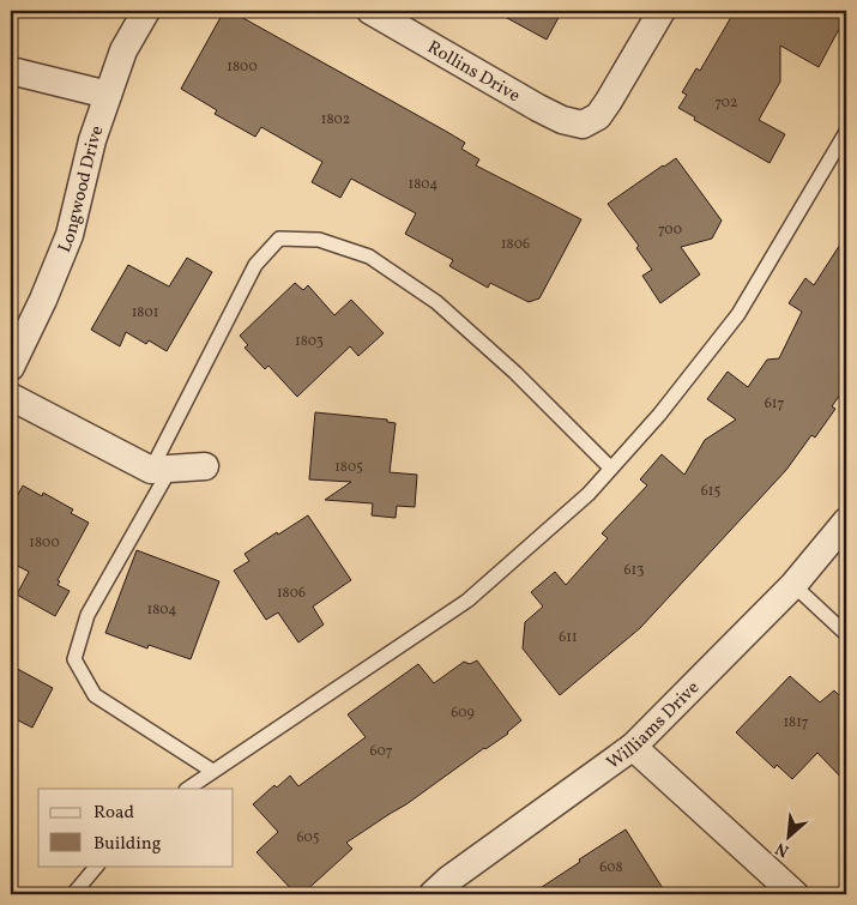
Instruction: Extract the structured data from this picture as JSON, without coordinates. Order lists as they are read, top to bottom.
{
  "streets": {
    "street": ["Rollins Drive", "Longwood Drive", "Williams Drive"]
  },
  "house_numbers": [
    "1800",
    "702",
    "1802",
    "1804",
    "700",
    "1806",
    "1801",
    "1803",
    "617",
    "1805",
    "615",
    "1800",
    "613",
    "1806",
    "1804",
    "611",
    "609",
    "1817",
    "607",
    "605",
    "608"
  ],
  "legend": ["Road", "Building"],
  "north": "bottom left"
}
